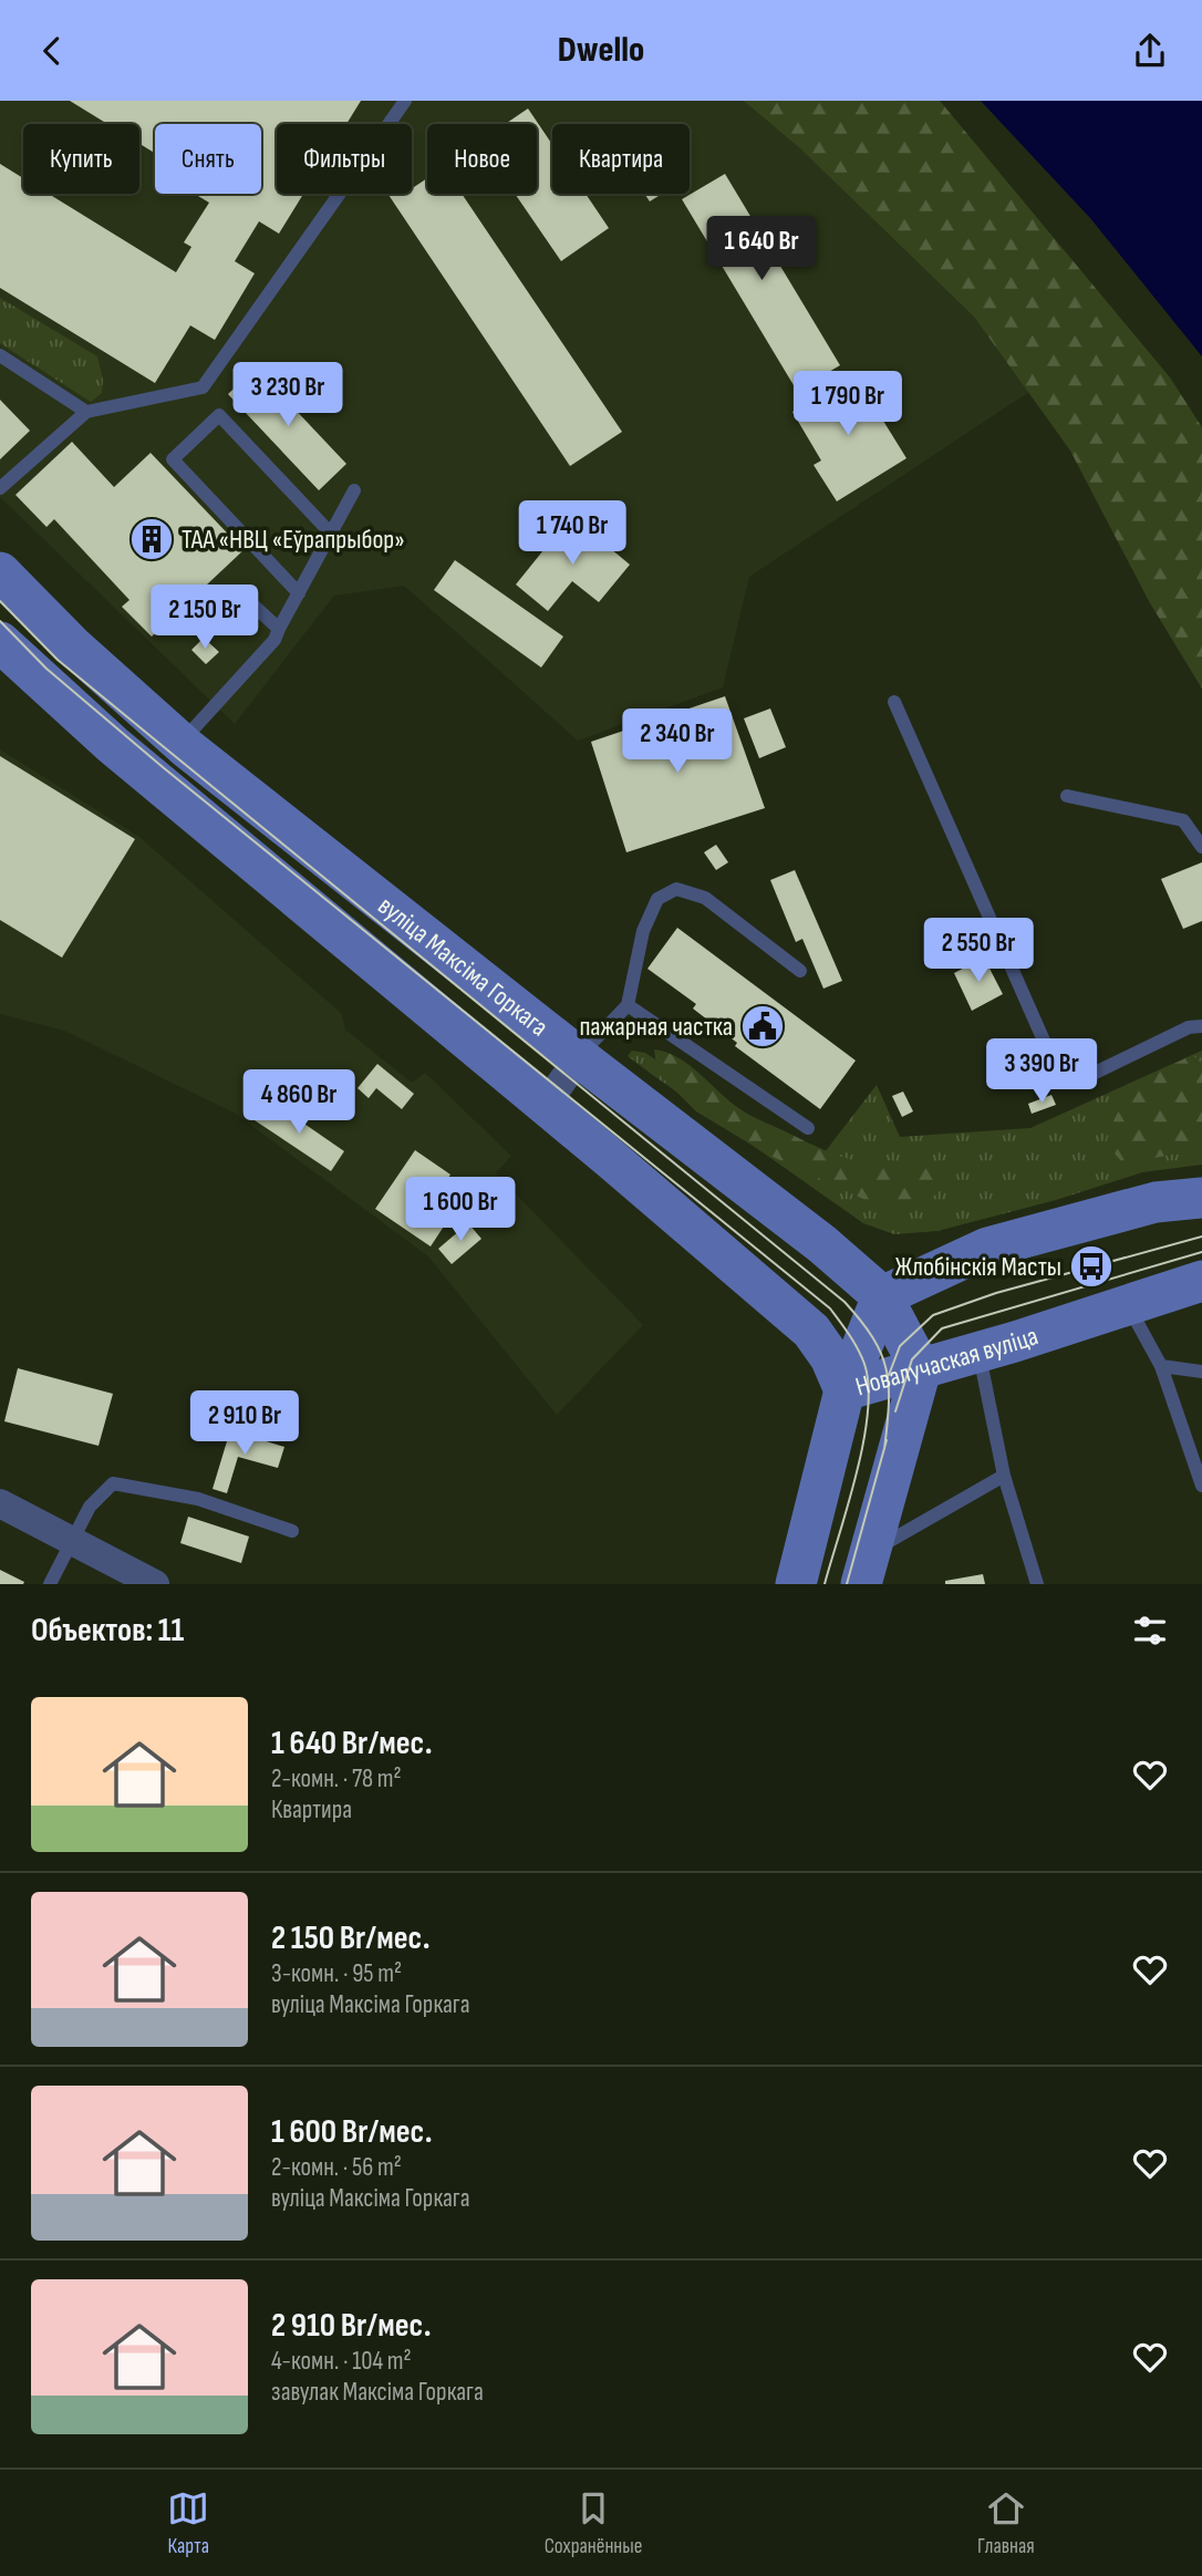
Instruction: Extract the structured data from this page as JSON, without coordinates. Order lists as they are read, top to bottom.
{
  "streets": {
    "main road": ["вуліца Максіма Горкага", "Новалучаская вуліца"]
  },
  "crossings": [
    ["вуліца Максіма Горкага", "Новалучаская вуліца"]
  ],
  "places": {
    "building": ["ТАА «НВЦ «Еўрапрыбор»"],
    "public building": ["пажарная частка"],
    "bus stop": ["Жлобінскія Масты"]
  },
  "page": {
    "header": "Dwello",
    "chip": [
      "Купить",
      "Снять",
      "Фильтры",
      "Новое",
      "Квартира"
    ],
    "price": [
      "1 640 Br",
      "3 230 Br",
      "1 790 Br",
      "1 740 Br",
      "2 150 Br",
      "2 340 Br",
      "2 550 Br",
      "3 390 Br",
      "4 860 Br",
      "1 600 Br",
      "2 910 Br"
    ],
    "heading": "Объектов: 11",
    "list": [
      {
        "name": "1 640 Br/мес.",
        "note": "2-комн. · 78 m² · Квартира"
      },
      {
        "name": "2 150 Br/мес.",
        "note": "3-комн. · 95 m² · вуліца Максіма Горкага"
      },
      {
        "name": "1 600 Br/мес.",
        "note": "2-комн. · 56 m² · вуліца Максіма Горкага"
      },
      {
        "name": "2 910 Br/мес.",
        "note": "4-комн. · 104 m² · завулак Максіма Горкага"
      }
    ],
    "tabs": ["Карта", "Сохранённые", "Главная"]
  }
}
